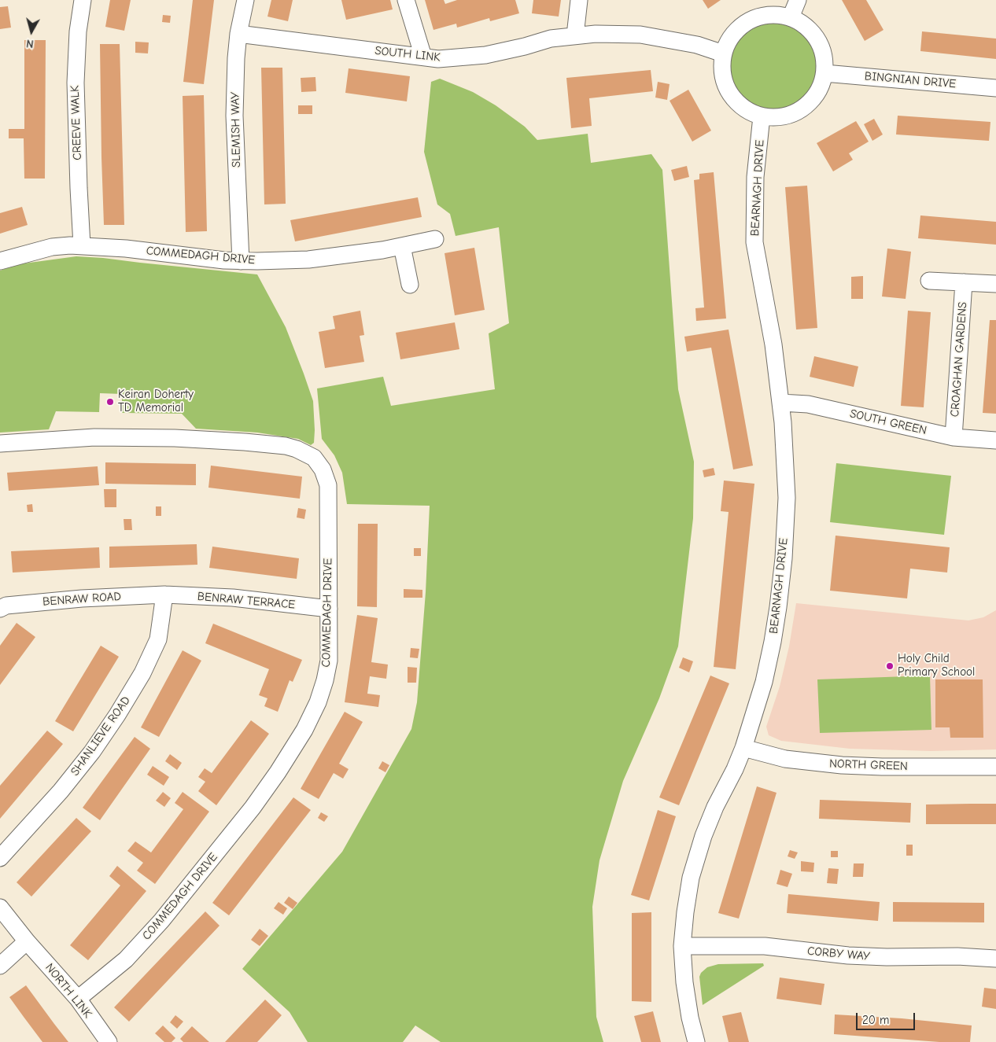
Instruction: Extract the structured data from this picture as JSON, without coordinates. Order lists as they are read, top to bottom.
{
  "streets": {
    "street": [
      "SOUTH LINK",
      "BINGNIAN DRIVE",
      "CREEVE WALK",
      "SLEMISH WAY",
      "BEARNAGH DRIVE",
      "COMMEDAGH DRIVE",
      "CROAGHAN GARDENS",
      "SOUTH GREEN",
      "BENRAW ROAD",
      "BENRAW TERRACE",
      "SHANLIEVE ROAD",
      "NORTH GREEN",
      "CORBY WAY",
      "NORTH LINK"
    ]
  },
  "crossings": [
    ["SOUTH LINK", "BINGNIAN DRIVE"],
    ["SOUTH LINK", "SLEMISH WAY"],
    ["SOUTH LINK", "BEARNAGH DRIVE"],
    ["BINGNIAN DRIVE", "BEARNAGH DRIVE"],
    ["CREEVE WALK", "COMMEDAGH DRIVE"],
    ["SLEMISH WAY", "COMMEDAGH DRIVE"],
    ["BEARNAGH DRIVE", "SOUTH GREEN"],
    ["BEARNAGH DRIVE", "NORTH GREEN"],
    ["BEARNAGH DRIVE", "CORBY WAY"],
    ["COMMEDAGH DRIVE", "BENRAW TERRACE"],
    ["COMMEDAGH DRIVE", "NORTH LINK"],
    ["CROAGHAN GARDENS", "SOUTH GREEN"],
    ["BENRAW ROAD", "BENRAW TERRACE"],
    ["BENRAW ROAD", "SHANLIEVE ROAD"],
    ["BENRAW TERRACE", "SHANLIEVE ROAD"]
  ],
  "places": ["Keiran Doherty TD Memorial", "Holy Child Primary School"],
  "scale_bar": "20 m",
  "north": "bottom"
}
